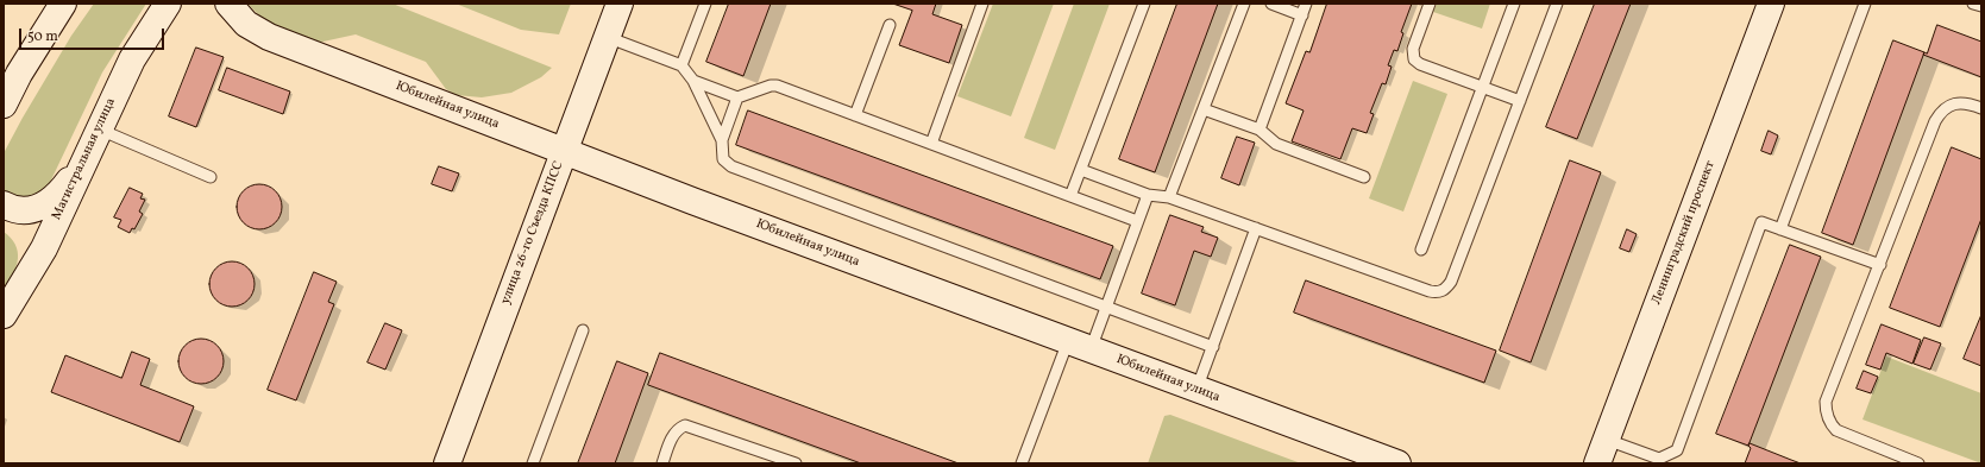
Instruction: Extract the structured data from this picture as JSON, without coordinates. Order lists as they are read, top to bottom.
{
  "streets": {
    "main road": [
      "Юбилейная улица",
      "Магистральная улица",
      "улица 26-го Съезда КПСС",
      "Ленинградский проспект"
    ]
  },
  "crossings": [
    ["Юбилейная улица", "улица 26-го Съезда КПСС"]
  ],
  "scale_bar": "50 m"
}
